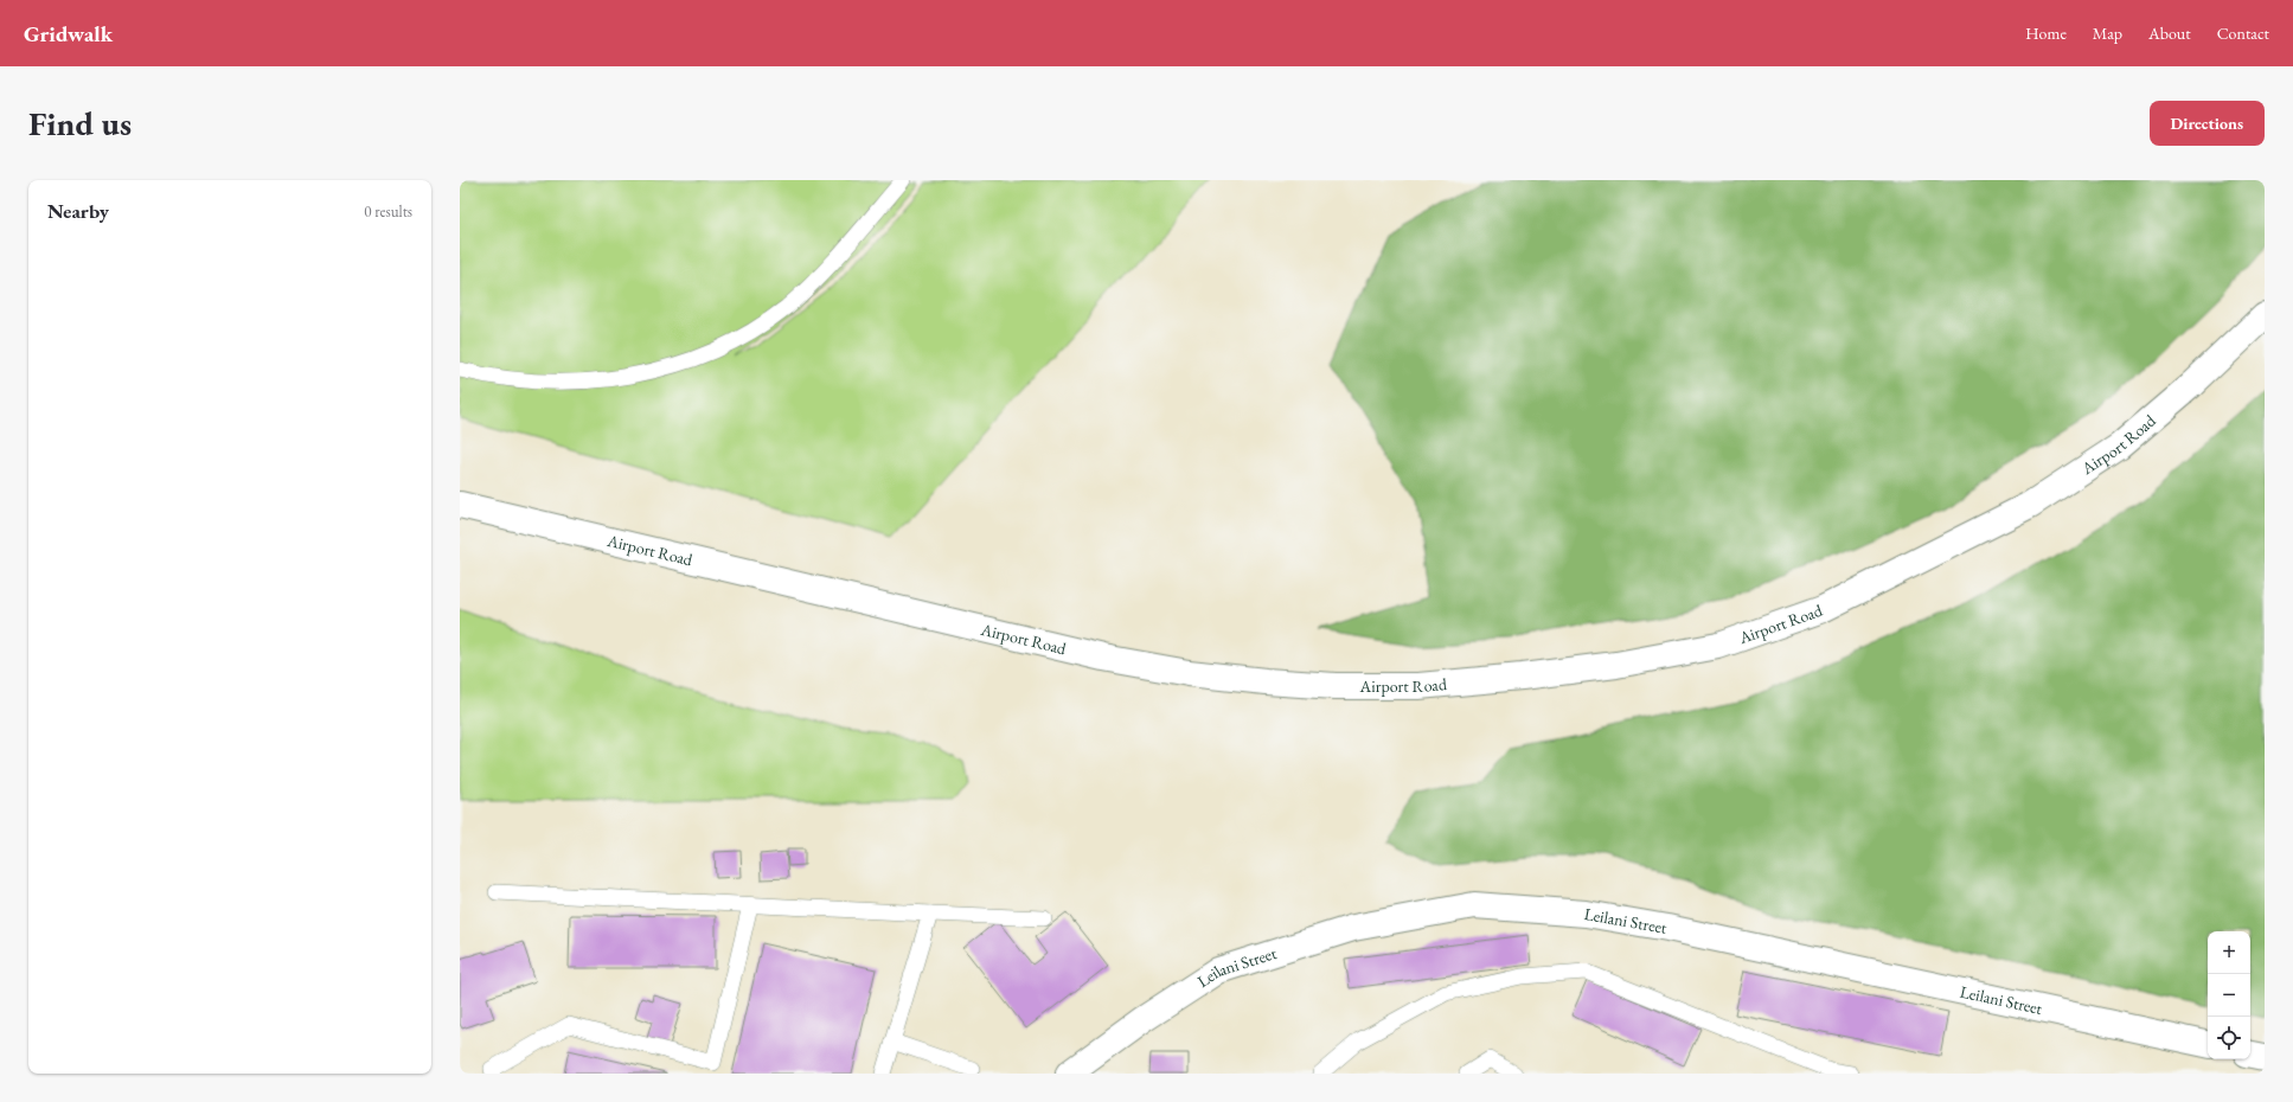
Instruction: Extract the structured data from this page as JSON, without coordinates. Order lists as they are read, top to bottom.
{
  "streets": {
    "street": ["Airport Road", "Leilani Street"]
  },
  "page": {
    "header": "Gridwalk",
    "nav": [
      "Home",
      "Map",
      "About",
      "Contact"
    ],
    "buttons": "Directions",
    "title": "Find us",
    "heading": ["Nearby", "0 results"],
    "map_buttons": ["+", "−"]
  }
}
